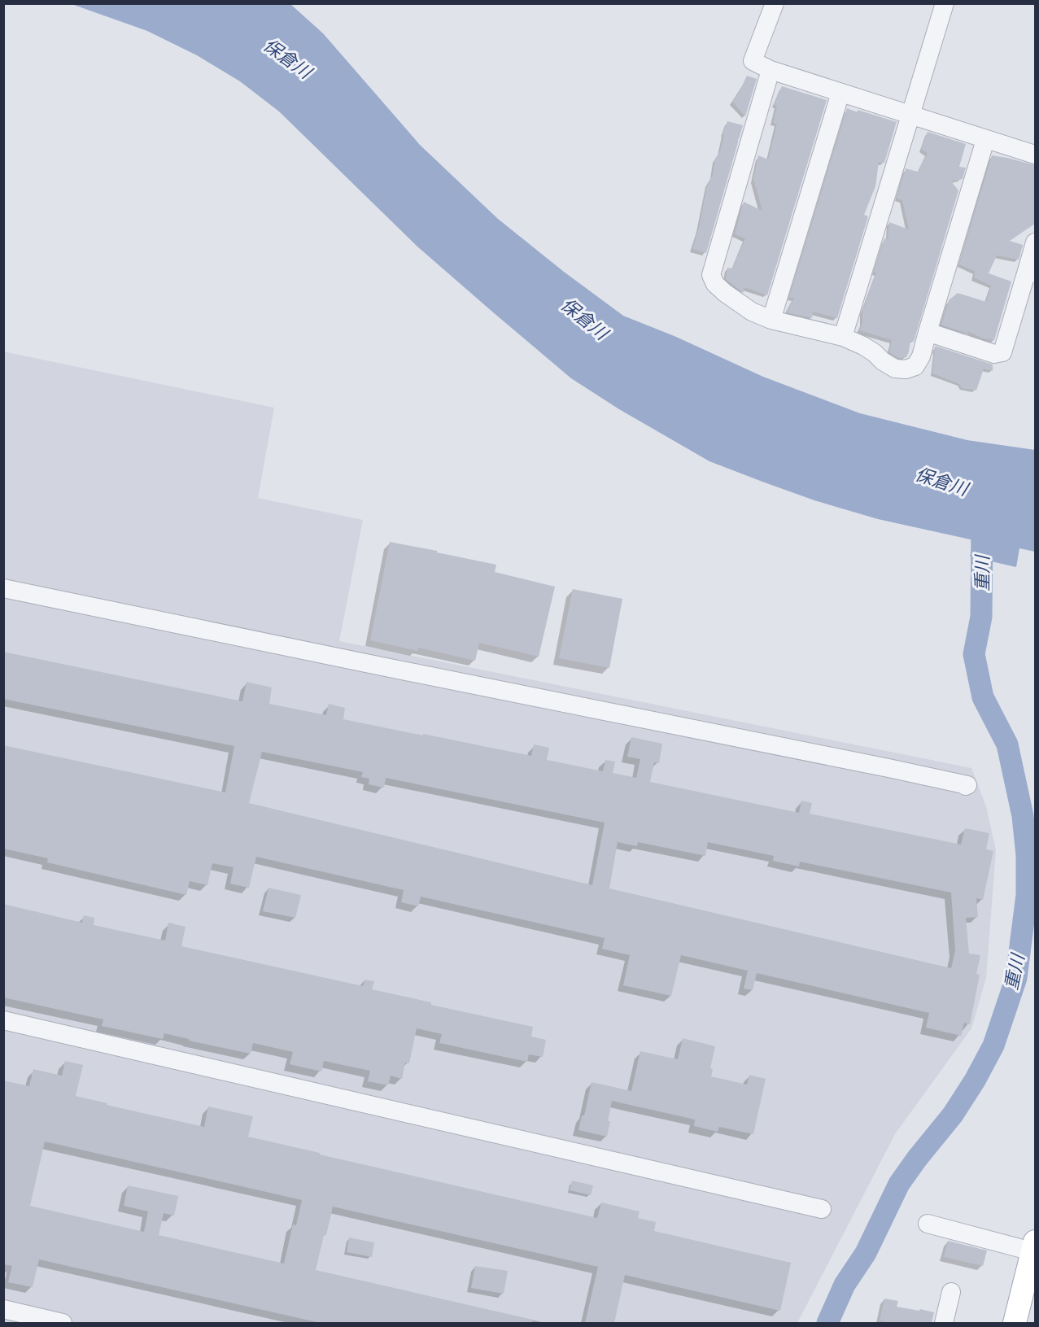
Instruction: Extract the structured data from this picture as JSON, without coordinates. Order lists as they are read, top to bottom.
{
  "water": ["保倉川", "重川"]
}
